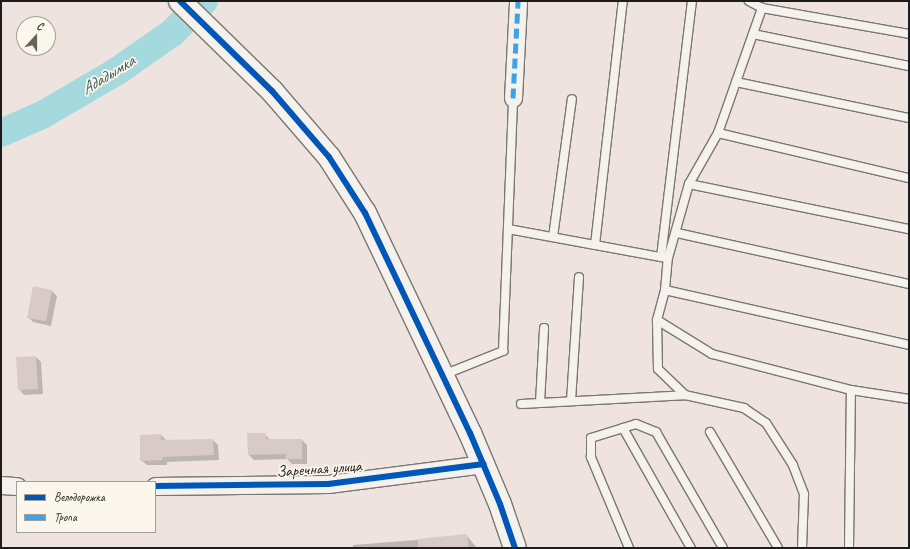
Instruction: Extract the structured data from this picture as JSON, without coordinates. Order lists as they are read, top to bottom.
{
  "streets": {
    "street": ["Заречная улица"]
  },
  "water": ["Ададымка"],
  "legend": ["Велодорожка", "Тропа"],
  "north": "top"
}
